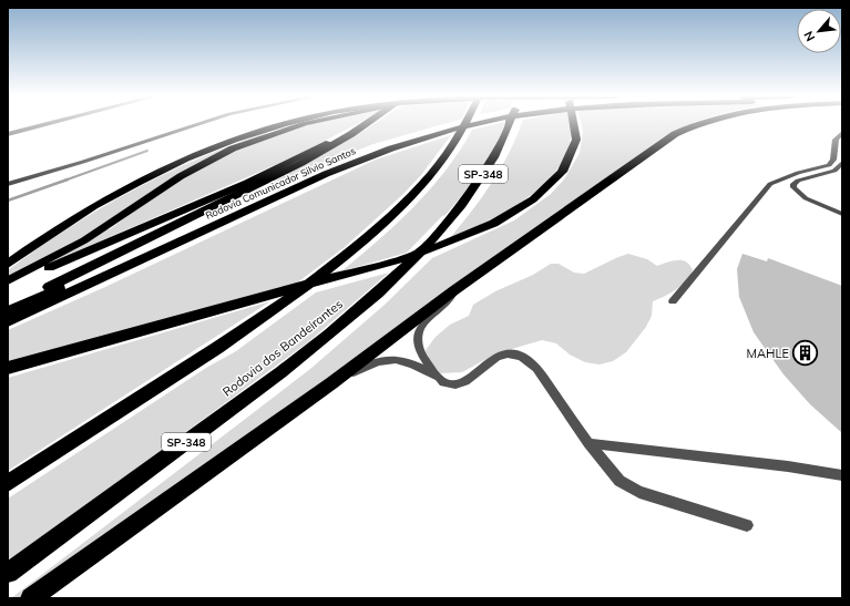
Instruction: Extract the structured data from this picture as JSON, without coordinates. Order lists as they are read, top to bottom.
{
  "streets": {
    "highway": ["SP-348", "Rodovia Comunicador Silvio Santos", "Rodovia dos Bandeirantes"]
  },
  "places": {
    "building": ["MAHLE"]
  },
  "north": "bottom left"
}
